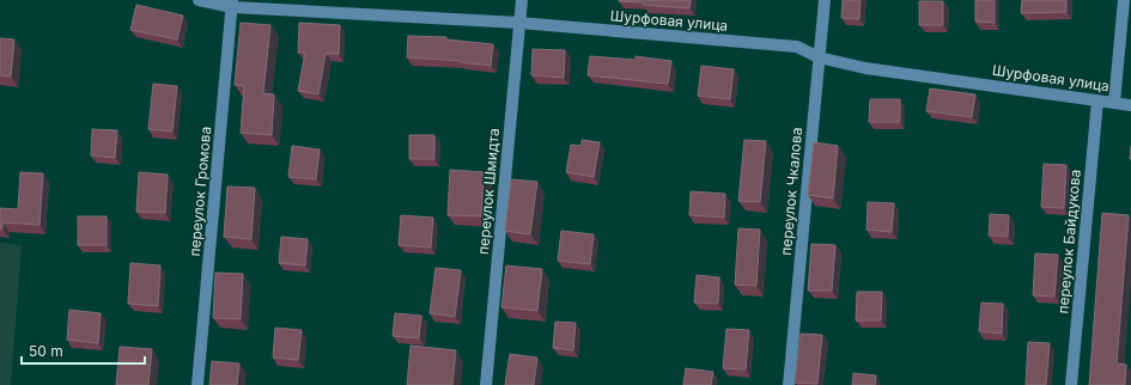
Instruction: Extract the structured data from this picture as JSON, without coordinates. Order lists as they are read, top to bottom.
{
  "streets": {
    "street": [
      "Шурфовая улица",
      "переулок Громова",
      "переулок Шмидта",
      "переулок Чкалова",
      "переулок Байдукова"
    ]
  },
  "crossings": [
    ["Шурфовая улица", "переулок Громова"],
    ["Шурфовая улица", "переулок Шмидта"],
    ["Шурфовая улица", "переулок Чкалова"],
    ["Шурфовая улица", "переулок Байдукова"]
  ],
  "scale_bar": "50 m"
}
